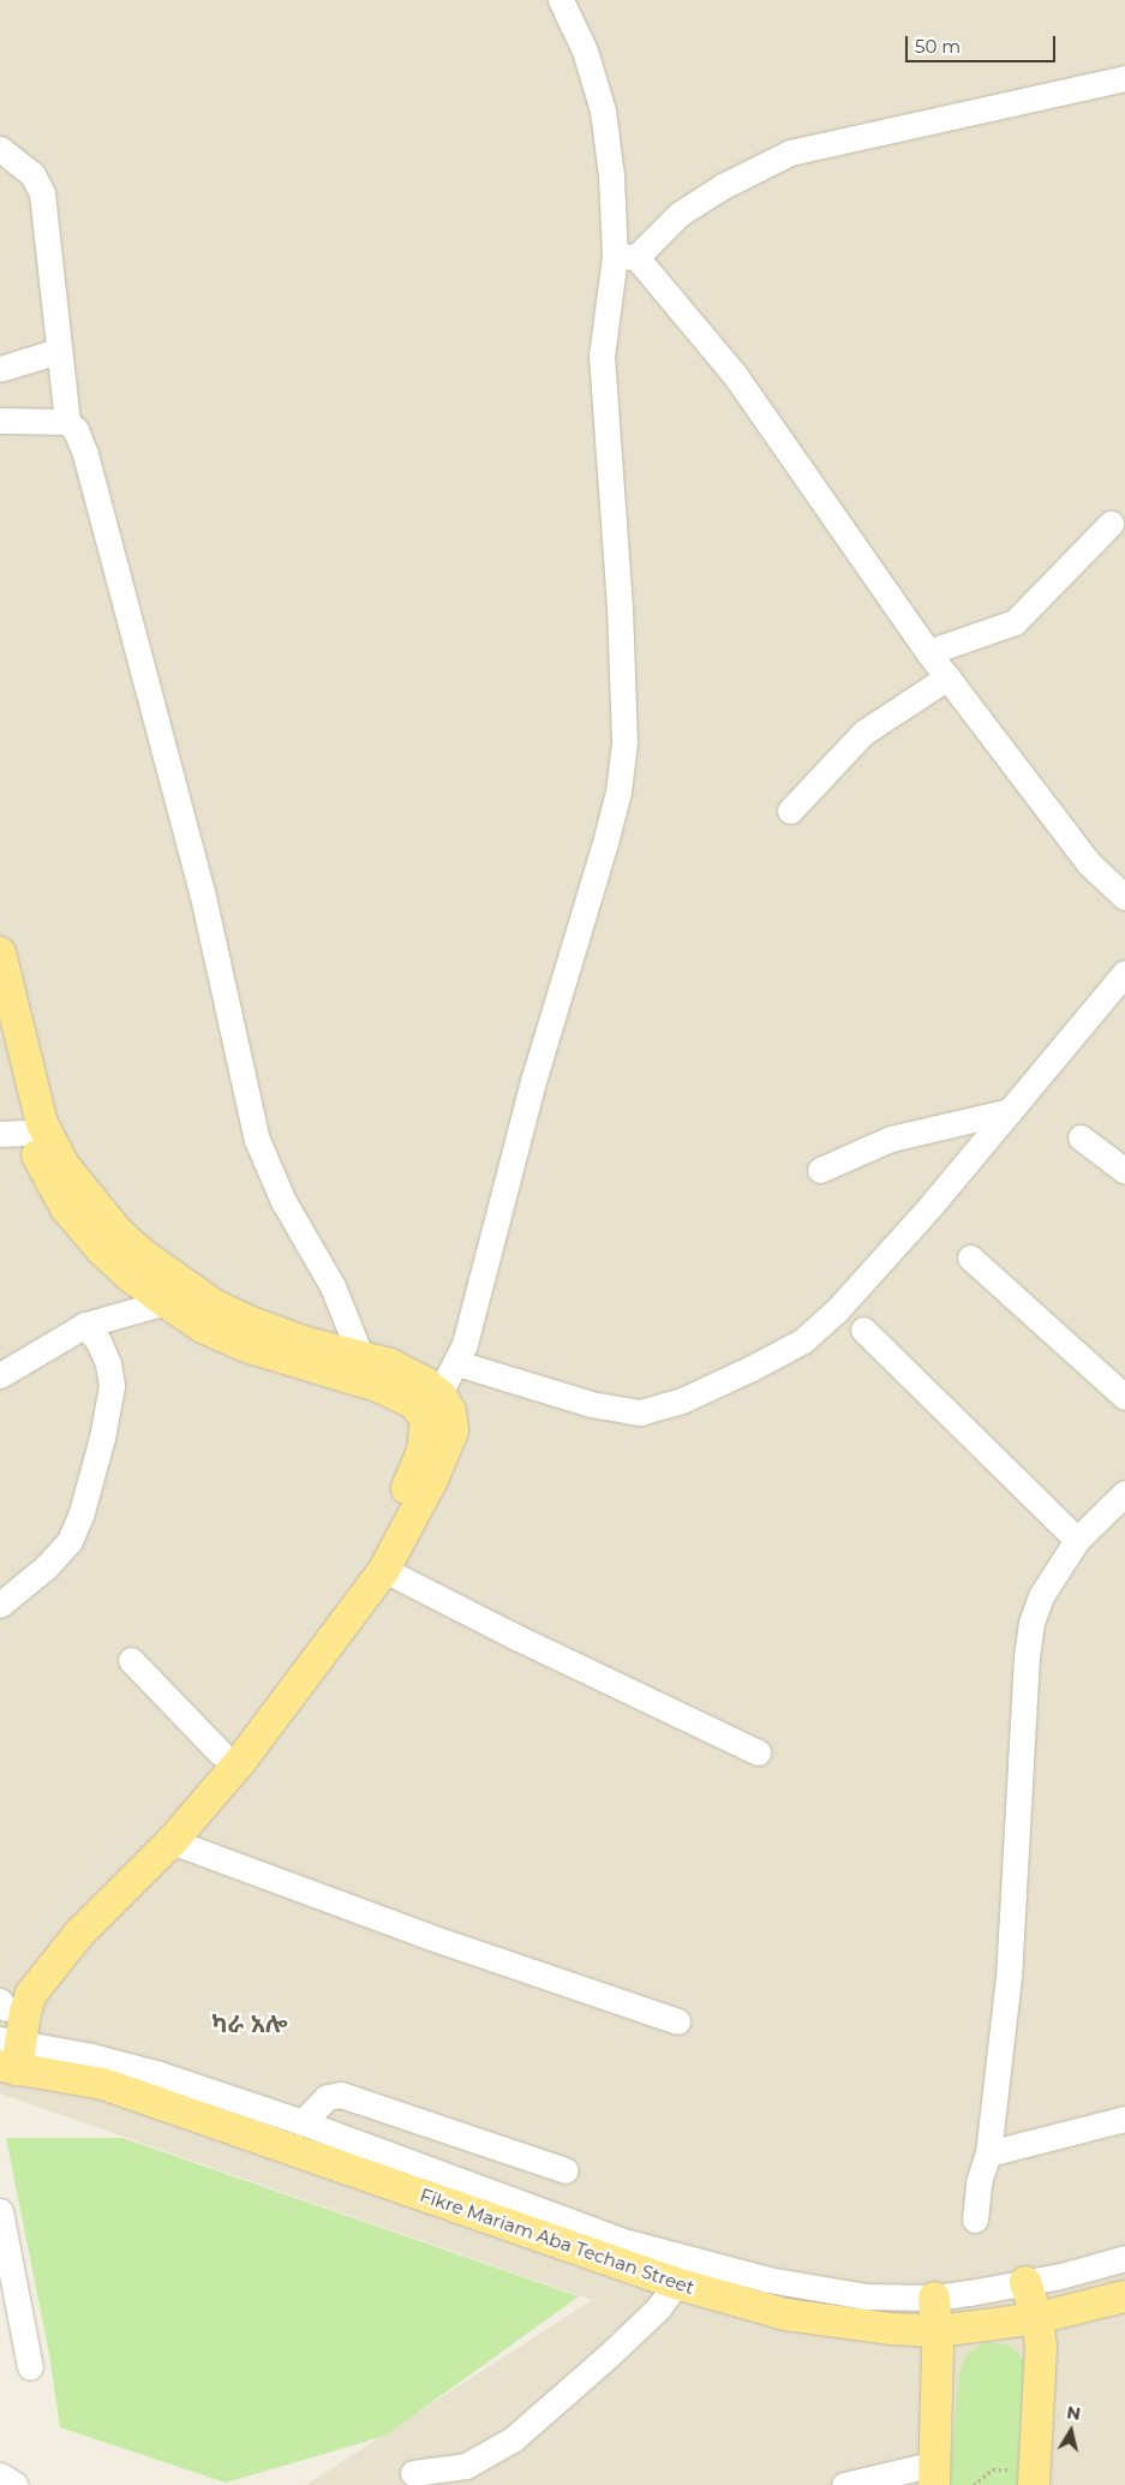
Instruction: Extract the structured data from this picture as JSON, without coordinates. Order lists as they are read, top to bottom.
{
  "streets": {
    "main road": ["Fikre Mariam Aba Techan Street"]
  },
  "districts": ["ካራ አሎ"],
  "scale_bar": "50 m",
  "north": "top"
}
